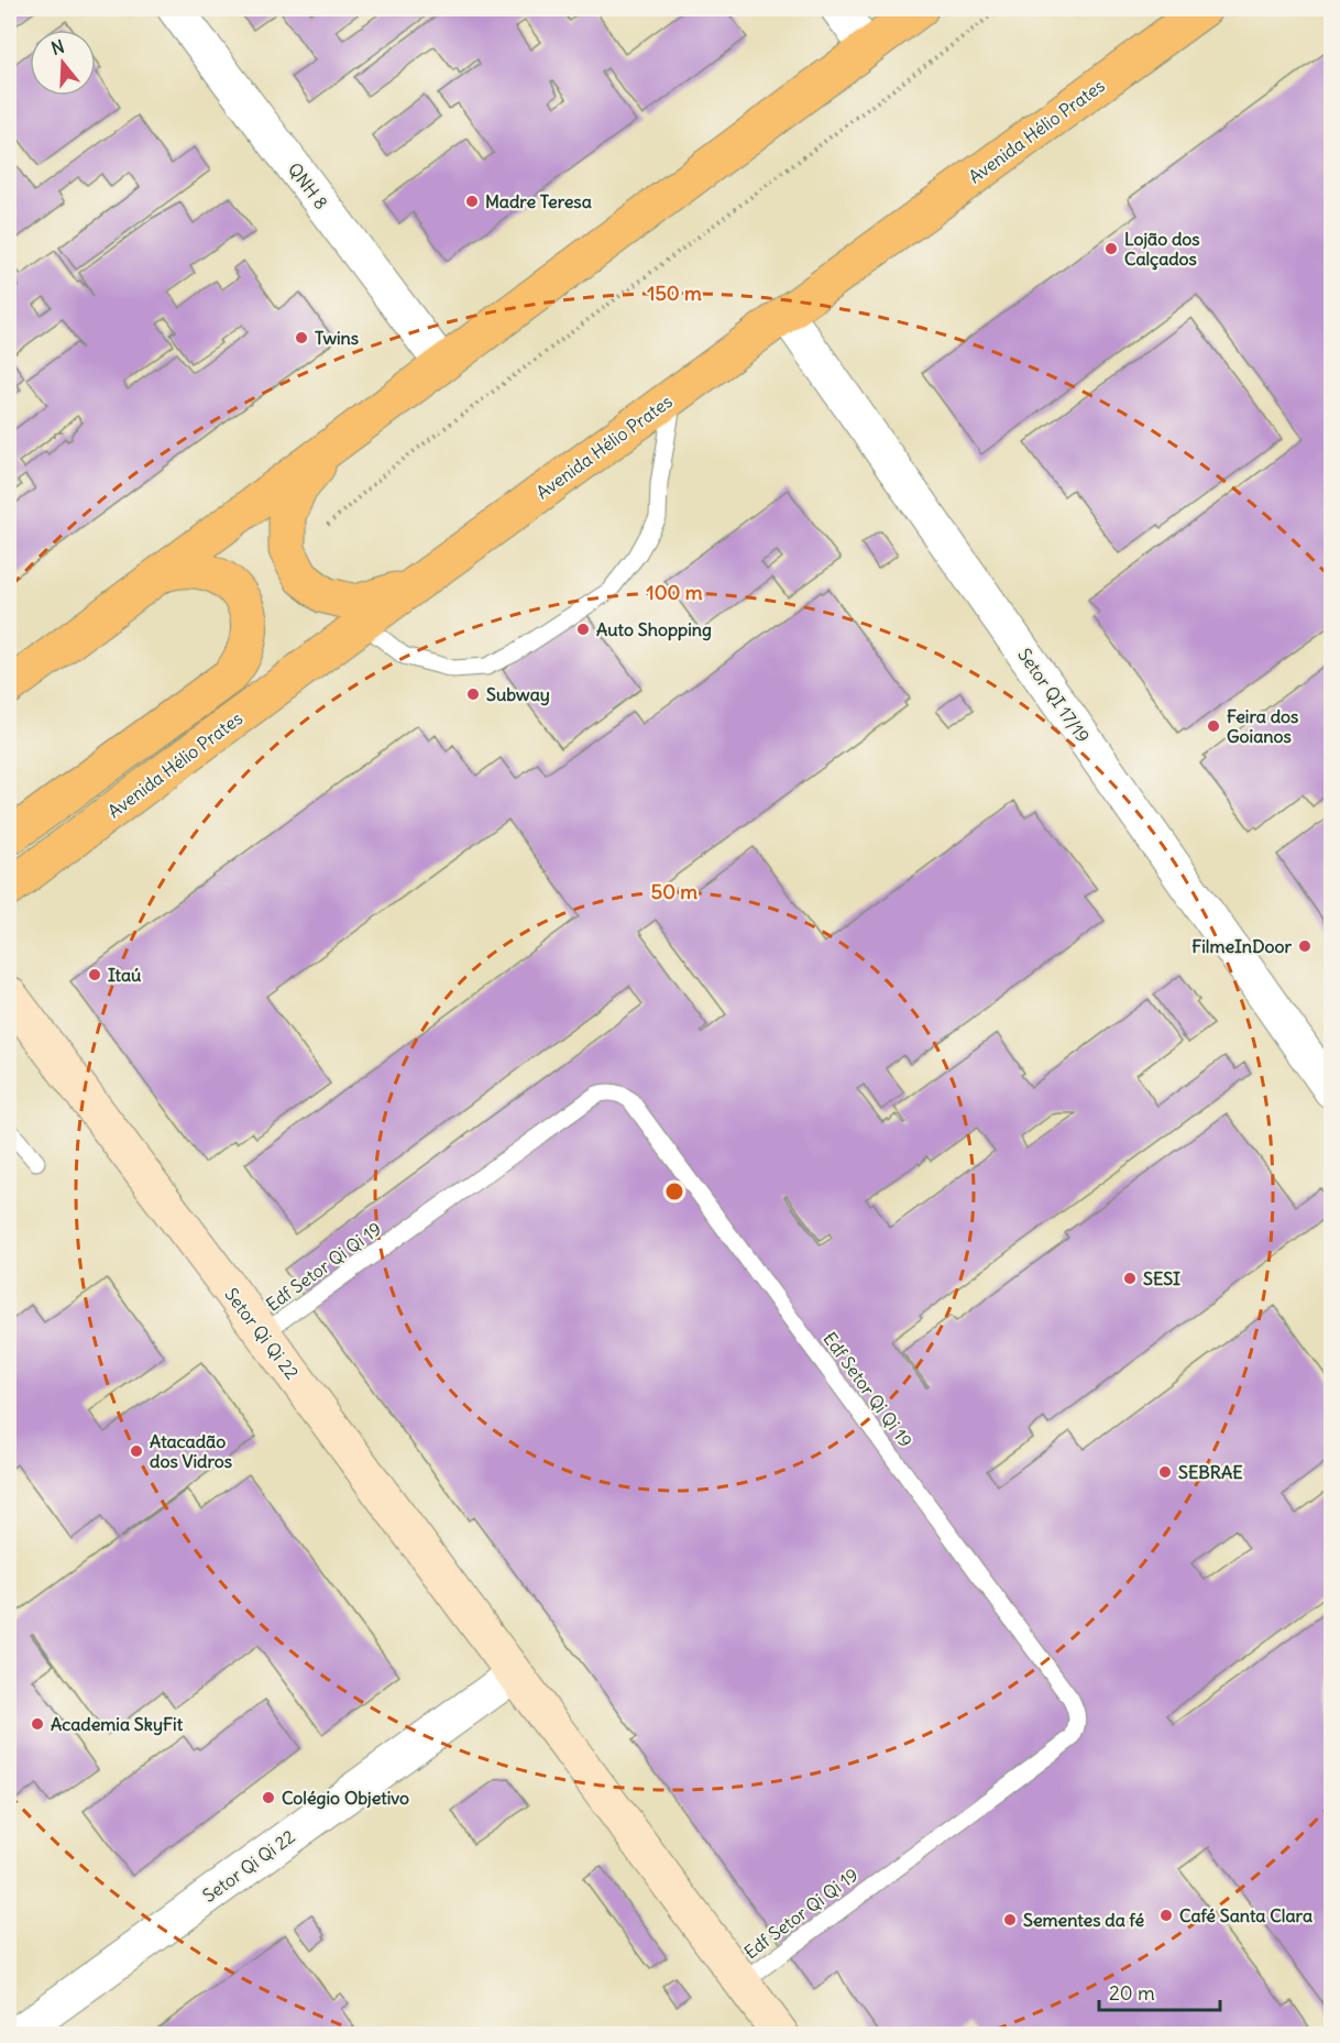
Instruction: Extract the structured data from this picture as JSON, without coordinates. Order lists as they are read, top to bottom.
{
  "streets": {
    "main road": ["Avenida Hélio Prates"],
    "street": ["QNH 8", "Setor QI 17/19", "Setor Qi Qi 22"],
    "lane": ["Edf Setor Qi Qi 19"]
  },
  "crossings": [
    ["Avenida Hélio Prates", "Setor QI 17/19"],
    ["Edf Setor Qi Qi 19", "Setor Qi Qi 22"]
  ],
  "places": [
    "Madre Teresa",
    "Lojão dos Calçados",
    "Twins",
    "Auto Shopping",
    "Subway",
    "Feira dos Goianos",
    "FilmeInDoor",
    "Itaú",
    "SESI",
    "Atacadão dos Vidros",
    "SEBRAE",
    "Academia SkyFit",
    "Colégio Objetivo",
    "Café Santa Clara",
    "Sementes da fé"
  ],
  "scale_bar": "20 m",
  "north": "top",
  "rings": ["150 m", "100 m", "50 m"]
}
